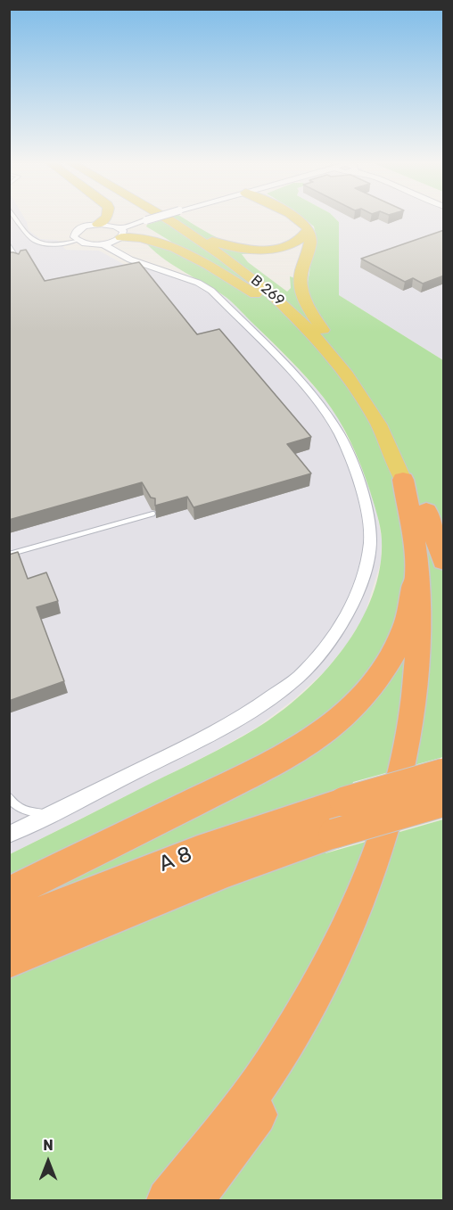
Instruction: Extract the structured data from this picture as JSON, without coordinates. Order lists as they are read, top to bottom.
{
  "streets": {
    "highway": ["A 8"],
    "main road": ["B 269"]
  },
  "north": "top"
}
